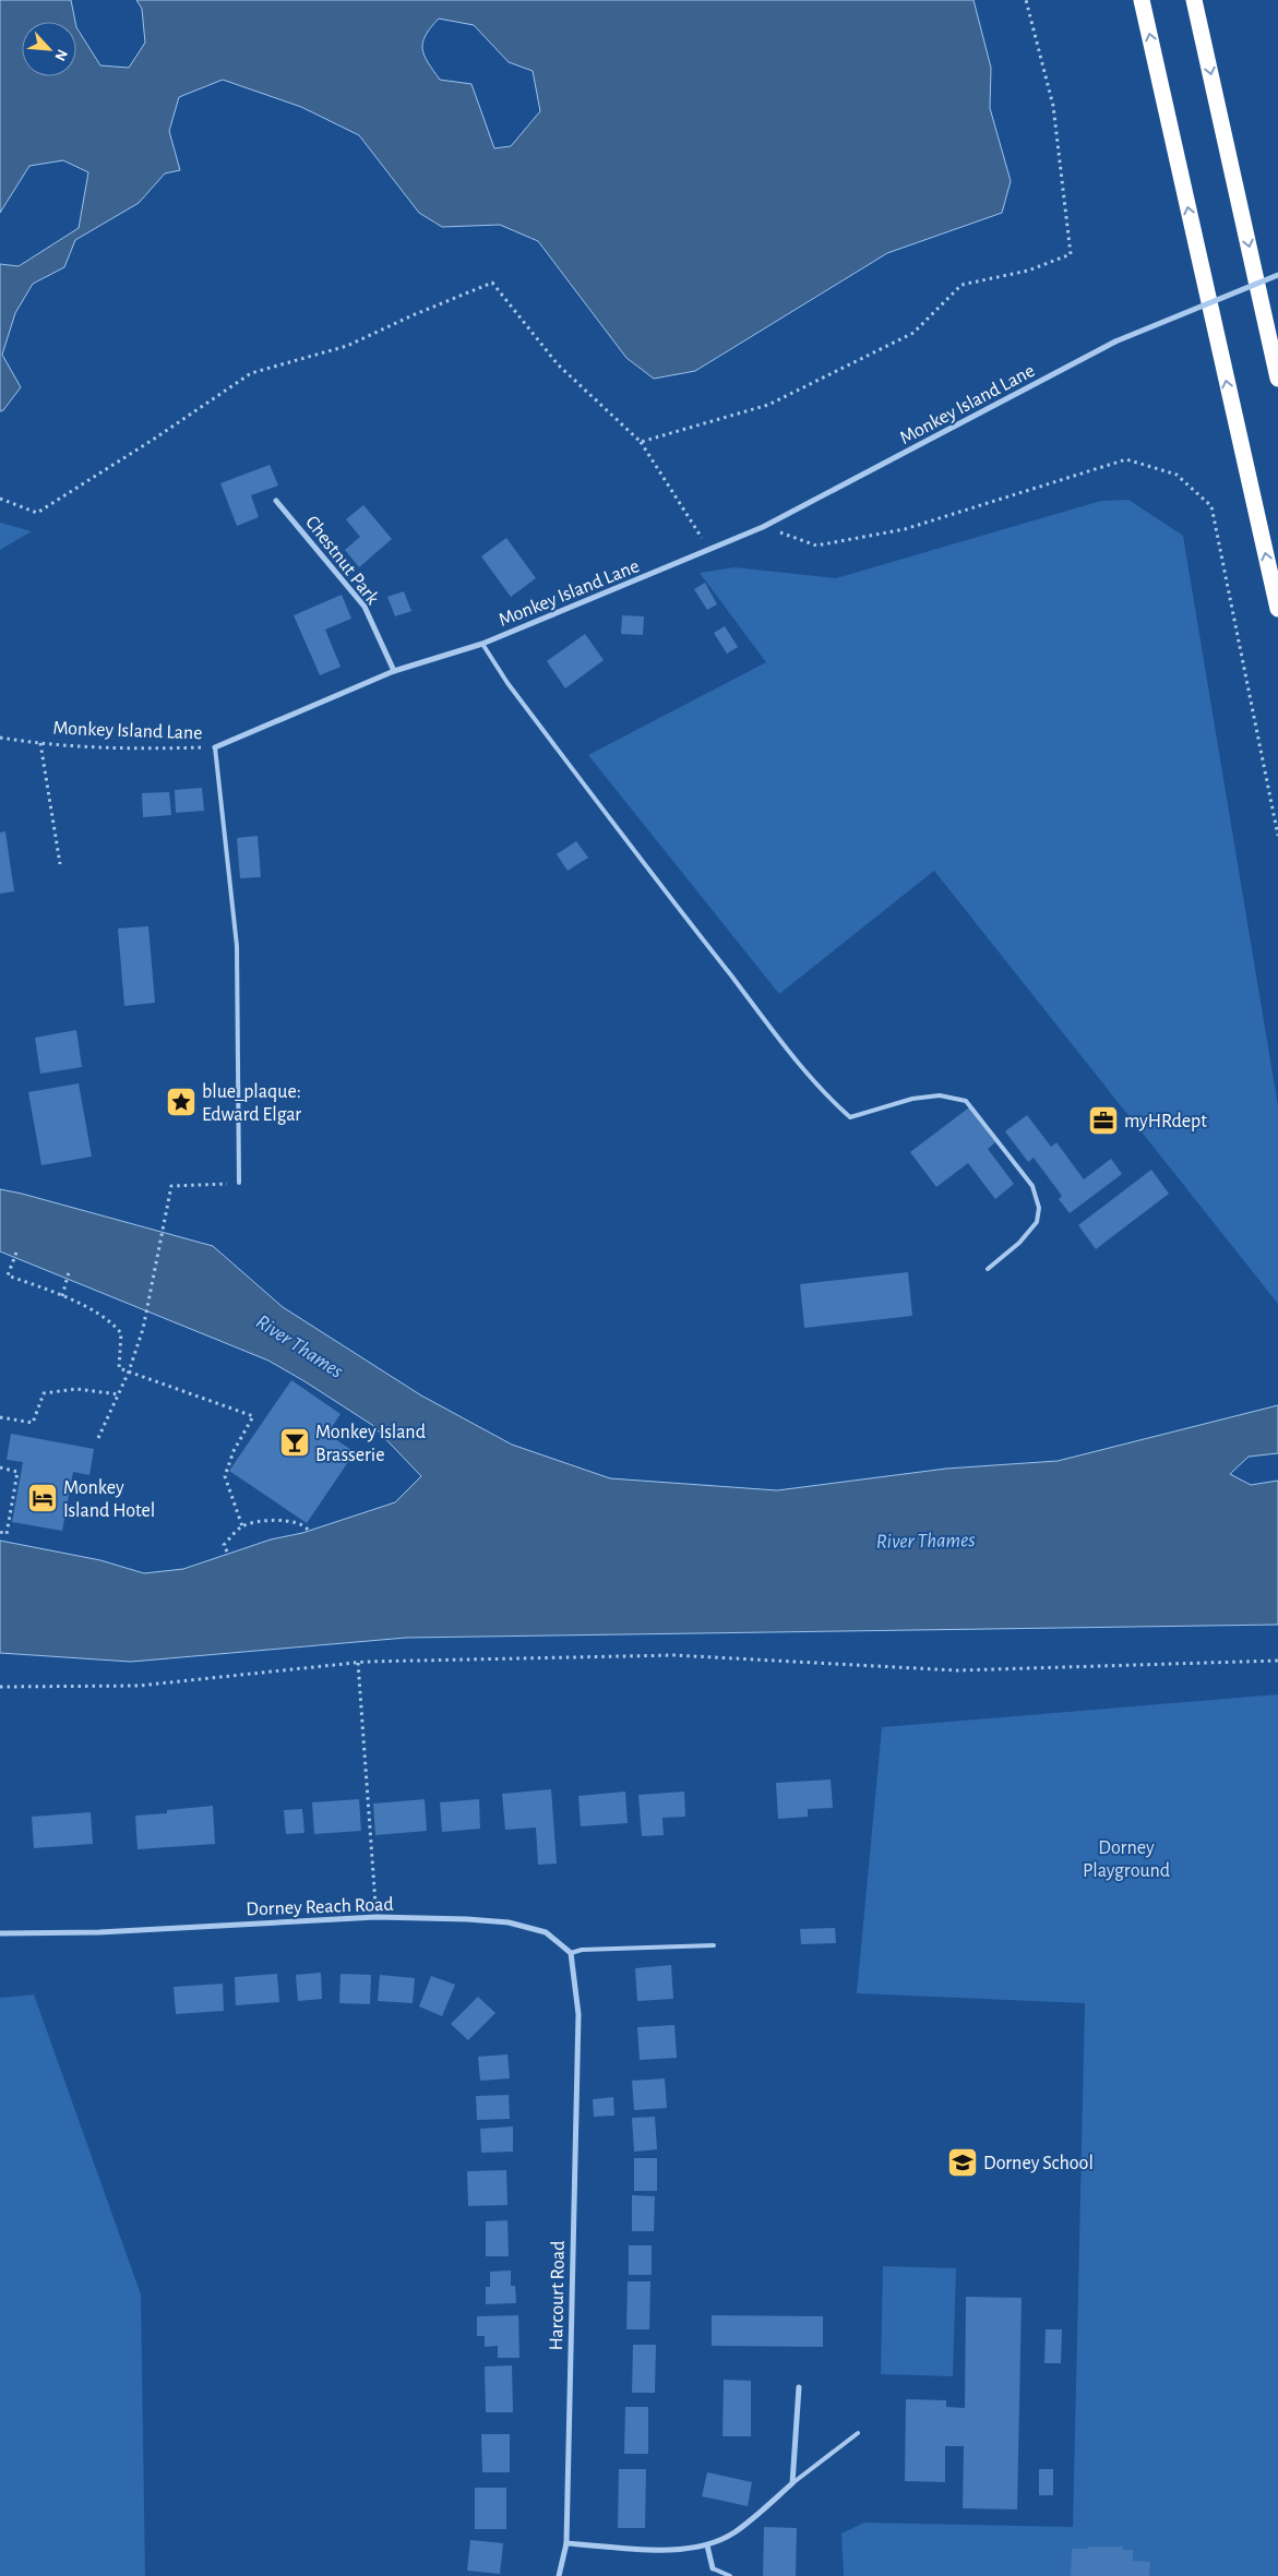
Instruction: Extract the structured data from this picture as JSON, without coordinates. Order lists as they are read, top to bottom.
{
  "streets": {
    "street": [
      "Monkey Island Lane",
      "Chestnut Park",
      "Dorney Reach Road",
      "Harcourt Road"
    ]
  },
  "crossings": [
    ["Monkey Island Lane", "Chestnut Park"],
    ["Dorney Reach Road", "Harcourt Road"]
  ],
  "water": ["River Thames"],
  "parks": ["Dorney Playground"],
  "places": {
    "place": ["blue_plaque: Edward Elgar"],
    "office": ["myHRdept"],
    "bar": ["Monkey Island Brasserie"],
    "hotel": ["Monkey Island Hotel"],
    "school or university": ["Dorney School"]
  },
  "north": "bottom right"
}
